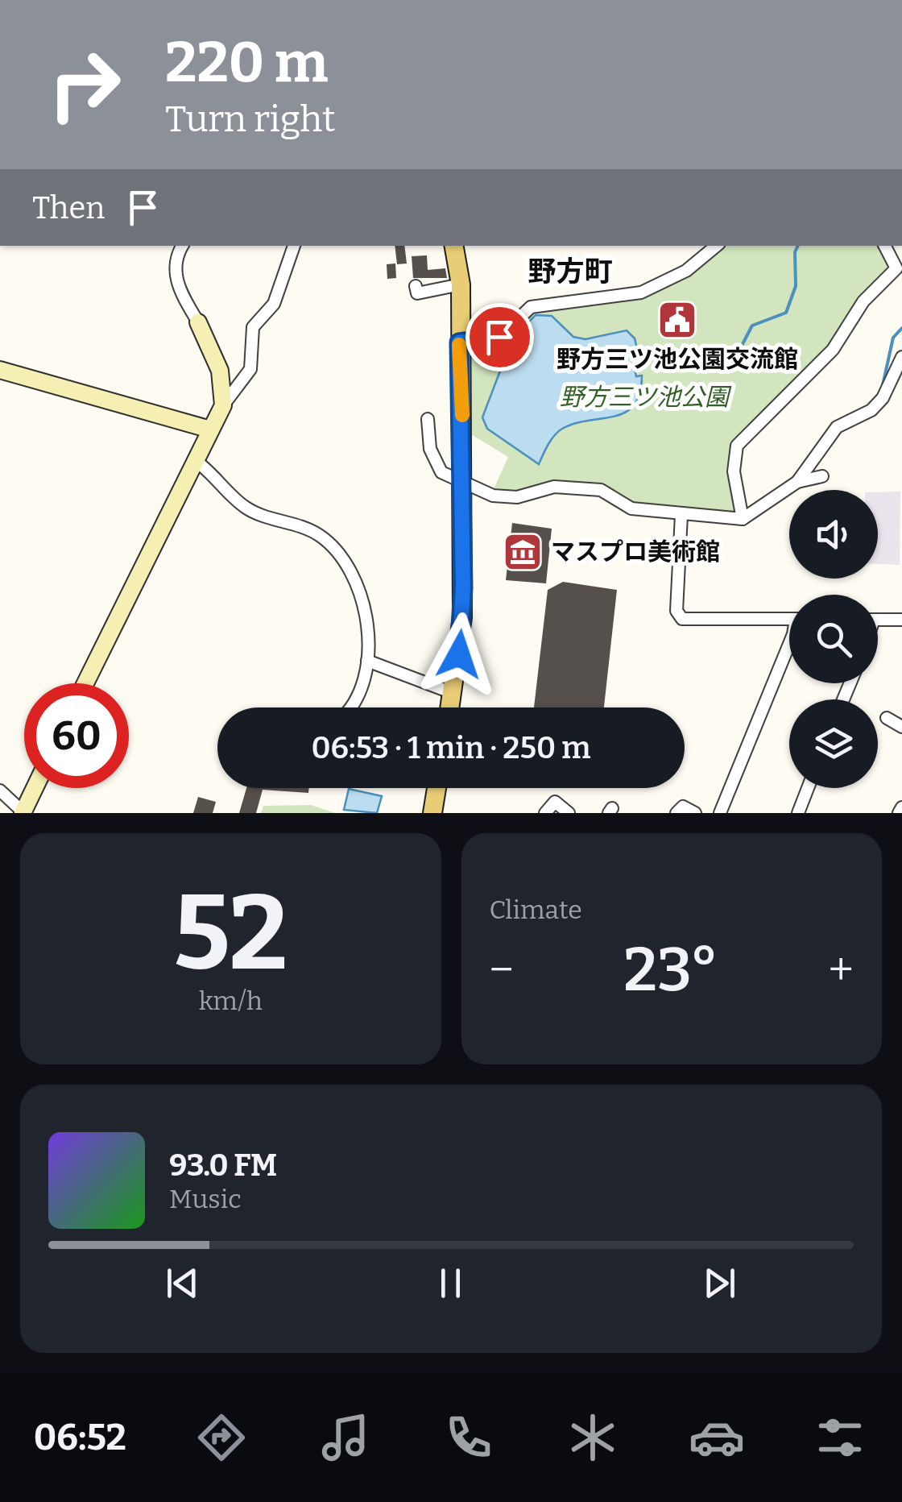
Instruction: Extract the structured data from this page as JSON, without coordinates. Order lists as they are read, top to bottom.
{
  "districts": ["野方町"],
  "parks": ["野方三ツ池公園"],
  "places": {
    "public building": ["野方三ツ池公園交流館"],
    "museum": ["マスプロ美術館"]
  },
  "page": {
    "turn": ["220 m", "Turn right"],
    "then": "Then",
    "limit": "60",
    "trip": "06:53 · 1 min · 250 m",
    "tile": [
      ["52", "km/h"],
      "Climate"
    ],
    "heat": ["−", "23°", "+"],
    "song": ["93.0 FM", "Music"],
    "tabs": "06:52"
  }
}
